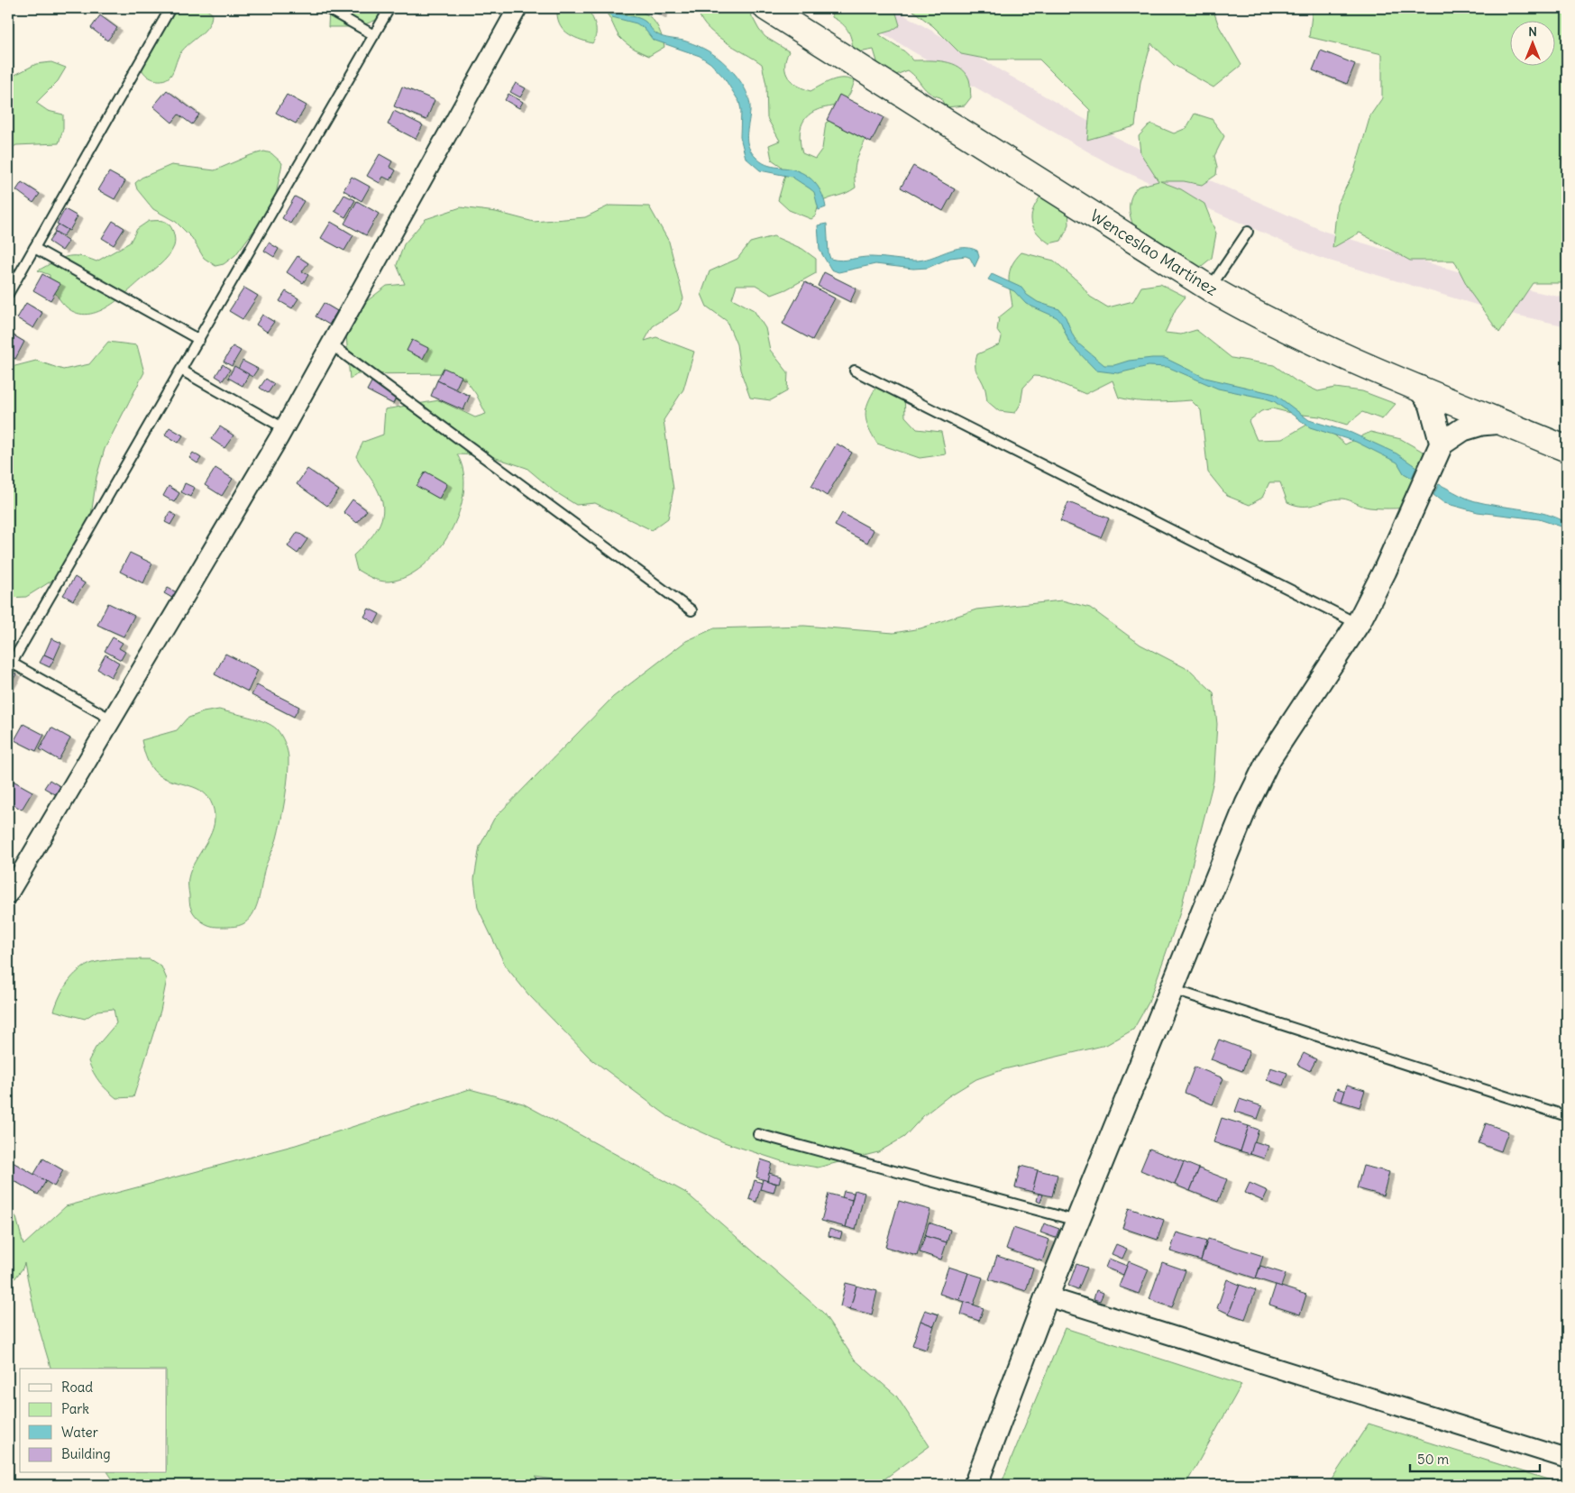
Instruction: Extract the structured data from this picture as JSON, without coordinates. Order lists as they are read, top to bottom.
{
  "streets": {
    "main road": ["Wenceslao Martínez"]
  },
  "legend": [
    "Road",
    "Park",
    "Water",
    "Building"
  ],
  "scale_bar": "50 m",
  "north": "top"
}
